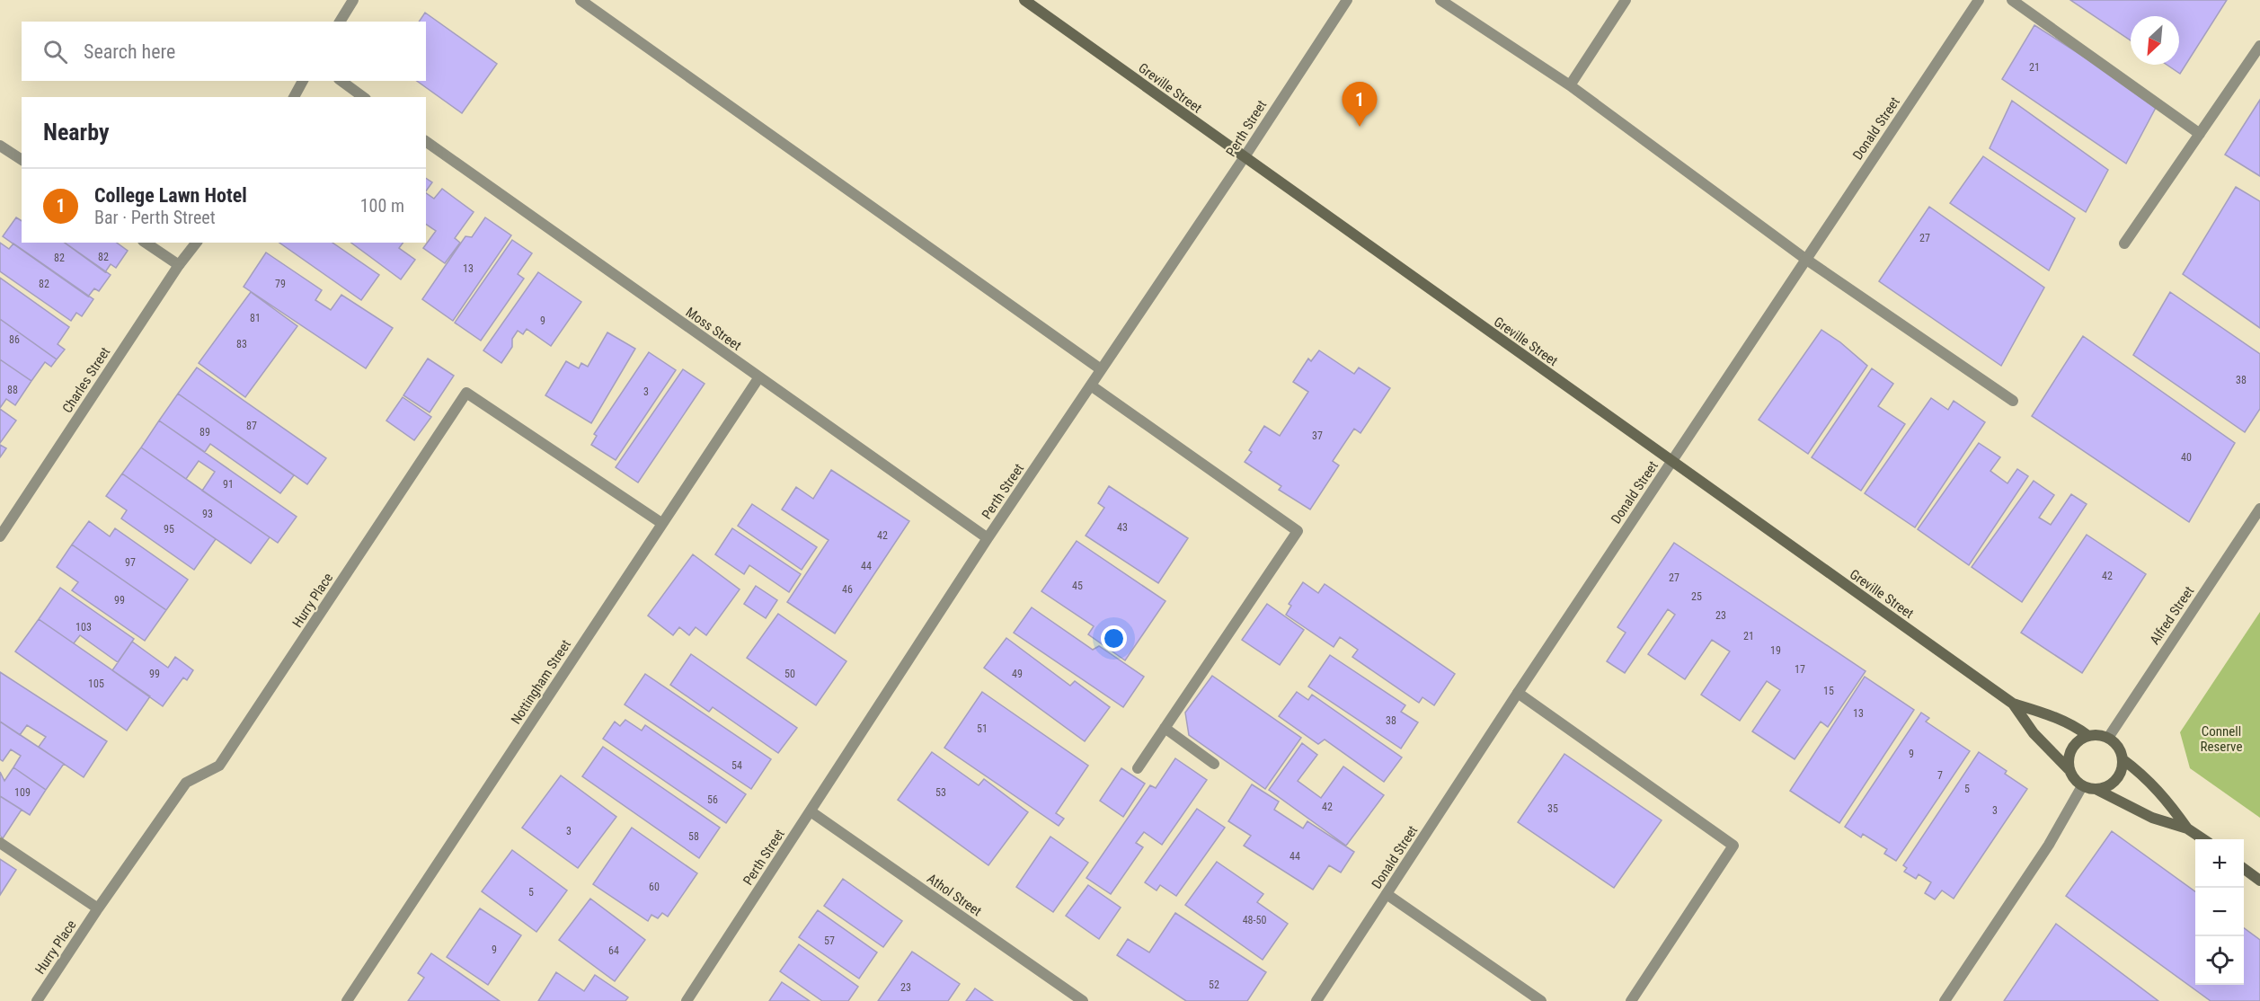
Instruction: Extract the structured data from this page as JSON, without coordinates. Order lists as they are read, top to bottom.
{
  "streets": {
    "street": [
      "Greville Street",
      "Perth Street",
      "Donald Street",
      "Moss Street",
      "Charles Street",
      "Hurry Place",
      "Alfred Street",
      "Nottingham Street",
      "Athol Street"
    ]
  },
  "crossings": [
    ["Greville Street", "Perth Street"],
    ["Greville Street", "Donald Street"],
    ["Greville Street", "Alfred Street"],
    ["Perth Street", "Moss Street"],
    ["Perth Street", "Athol Street"],
    ["Moss Street", "Nottingham Street"],
    ["Hurry Place", "Nottingham Street"]
  ],
  "parks": ["Connell Reserve"],
  "house_numbers": [
    "21",
    "27",
    "82",
    "82",
    "13",
    "82",
    "79",
    "81",
    "9",
    "86",
    "83",
    "38",
    "88",
    "3",
    "87",
    "89",
    "37",
    "40",
    "91",
    "93",
    "43",
    "95",
    "42",
    "97",
    "44",
    "42",
    "27",
    "45",
    "46",
    "25",
    "99",
    "23",
    "103",
    "21",
    "19",
    "17",
    "99",
    "50",
    "49",
    "105",
    "15",
    "13",
    "38",
    "51",
    "9",
    "54",
    "7",
    "5",
    "109",
    "53",
    "56",
    "42",
    "35",
    "3",
    "3",
    "58",
    "44",
    "60",
    "5",
    "48-50",
    "57",
    "9",
    "64",
    "52",
    "23"
  ],
  "north": "bottom left",
  "page": {
    "search": "Search here",
    "pins": "1",
    "heading": "Nearby",
    "list": [
      {
        "mark": "1",
        "name": "College Lawn Hotel",
        "note": "Bar · Perth Street",
        "value": "100 m"
      }
    ],
    "map_buttons": ["+", "−"]
  }
}
